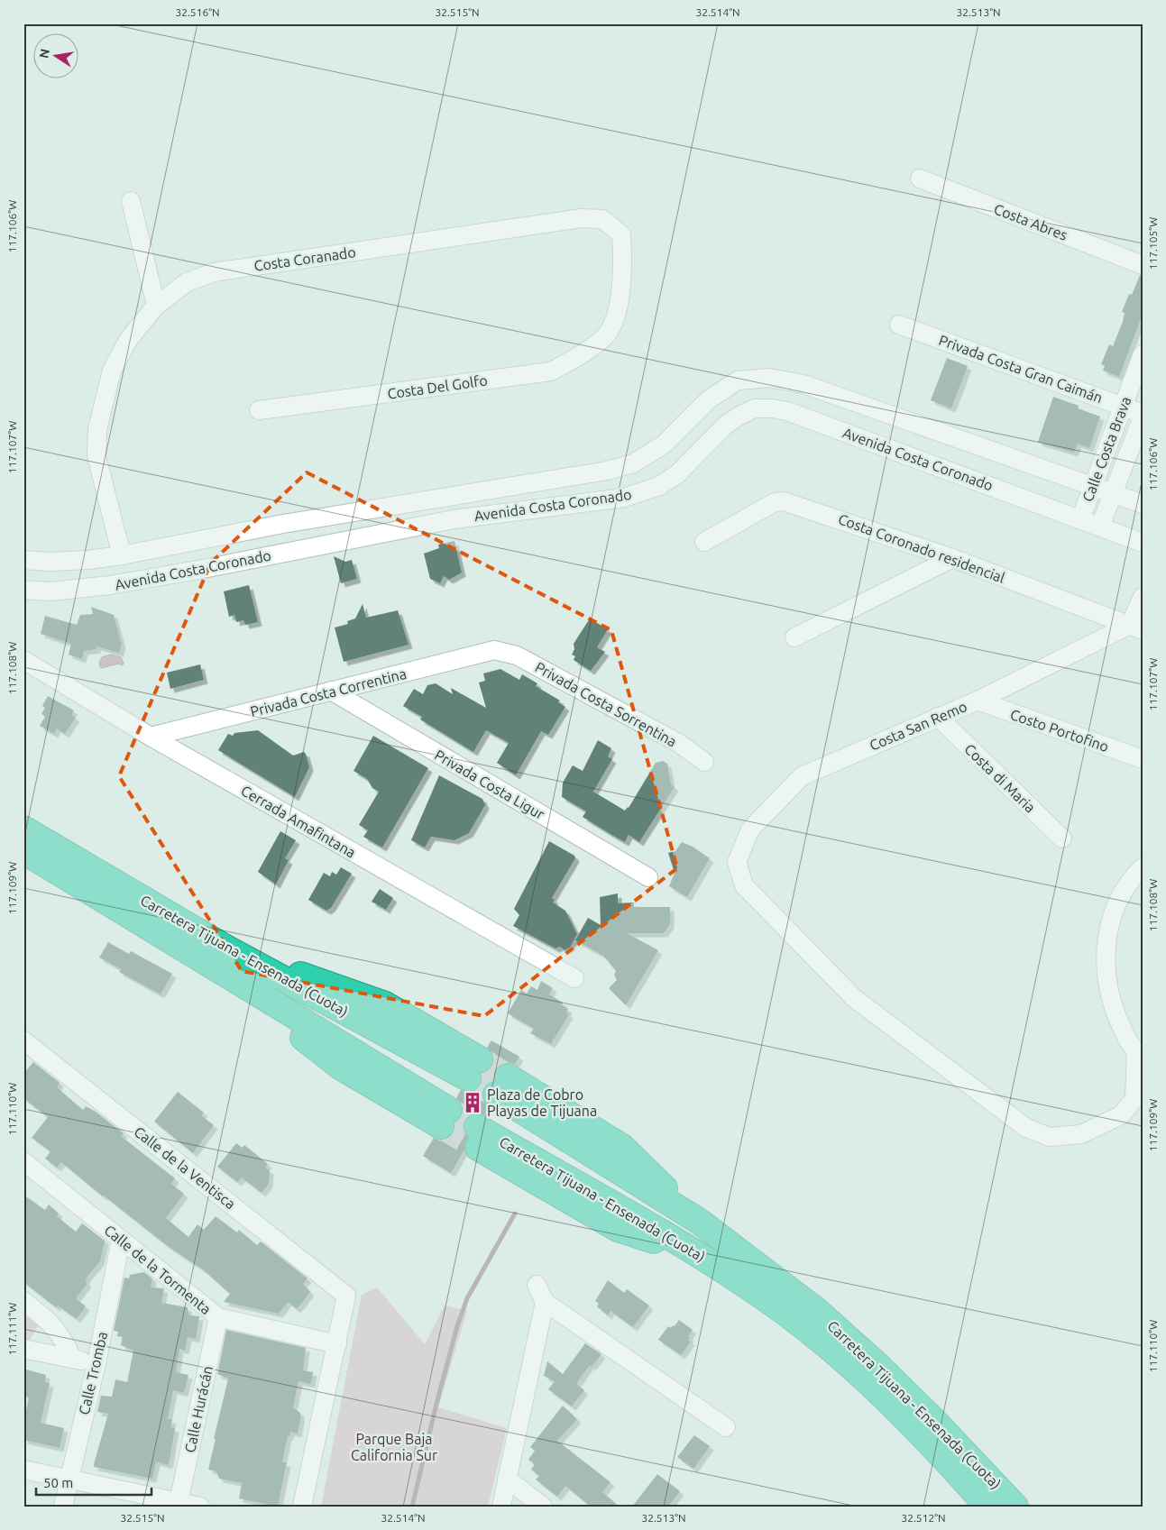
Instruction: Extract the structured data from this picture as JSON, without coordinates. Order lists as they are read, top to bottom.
{
  "streets": {
    "highway": ["Carretera Tijuana - Ensenada (Cuota)"],
    "street": [
      "Costa Abres",
      "Costa Coranado",
      "Privada Costa Gran Caimán",
      "Costa Del Golfo",
      "Calle Costa Brava",
      "Avenida Costa Coronado",
      "Costa Coronado residencial",
      "Privada Costa Correntina",
      "Privada Costa Sorrentina",
      "Costa San Remo",
      "Costo Portofino",
      "Costa di Maria",
      "Privada Costa Ligur",
      "Cerrada Amafintana",
      "Calle de la Ventisca",
      "Calle de la Tormenta",
      "Calle Tromba",
      "Calle Hurácán"
    ]
  },
  "crossings": [
    ["Costa Coranado", "Costa Del Golfo"],
    ["Costa Coranado", "Avenida Costa Coronado"],
    ["Privada Costa Gran Caimán", "Calle Costa Brava"],
    ["Calle Costa Brava", "Avenida Costa Coronado"],
    ["Costa Coronado residencial", "Costa San Remo"],
    ["Privada Costa Correntina", "Privada Costa Sorrentina"],
    ["Privada Costa Correntina", "Privada Costa Ligur"],
    ["Privada Costa Correntina", "Cerrada Amafintana"],
    ["Costa San Remo", "Costo Portofino"],
    ["Costa San Remo", "Costa di Maria"],
    ["Calle de la Ventisca", "Calle de la Tormenta"],
    ["Calle de la Tormenta", "Calle Tromba"],
    ["Calle de la Tormenta", "Calle Hurácán"]
  ],
  "parks": ["Parque Baja California Sur"],
  "places": {
    "building": ["Plaza de Cobro Playas de Tijuana"]
  },
  "scale_bar": "50 m",
  "north": "left",
  "coordinates": [
    "32.516°N",
    "32.515°N",
    "32.514°N",
    "32.513°N",
    "117.106°W",
    "117.105°W",
    "117.107°W",
    "117.108°W",
    "117.109°W",
    "117.110°W",
    "117.111°W",
    "32.512°N"
  ]
}
